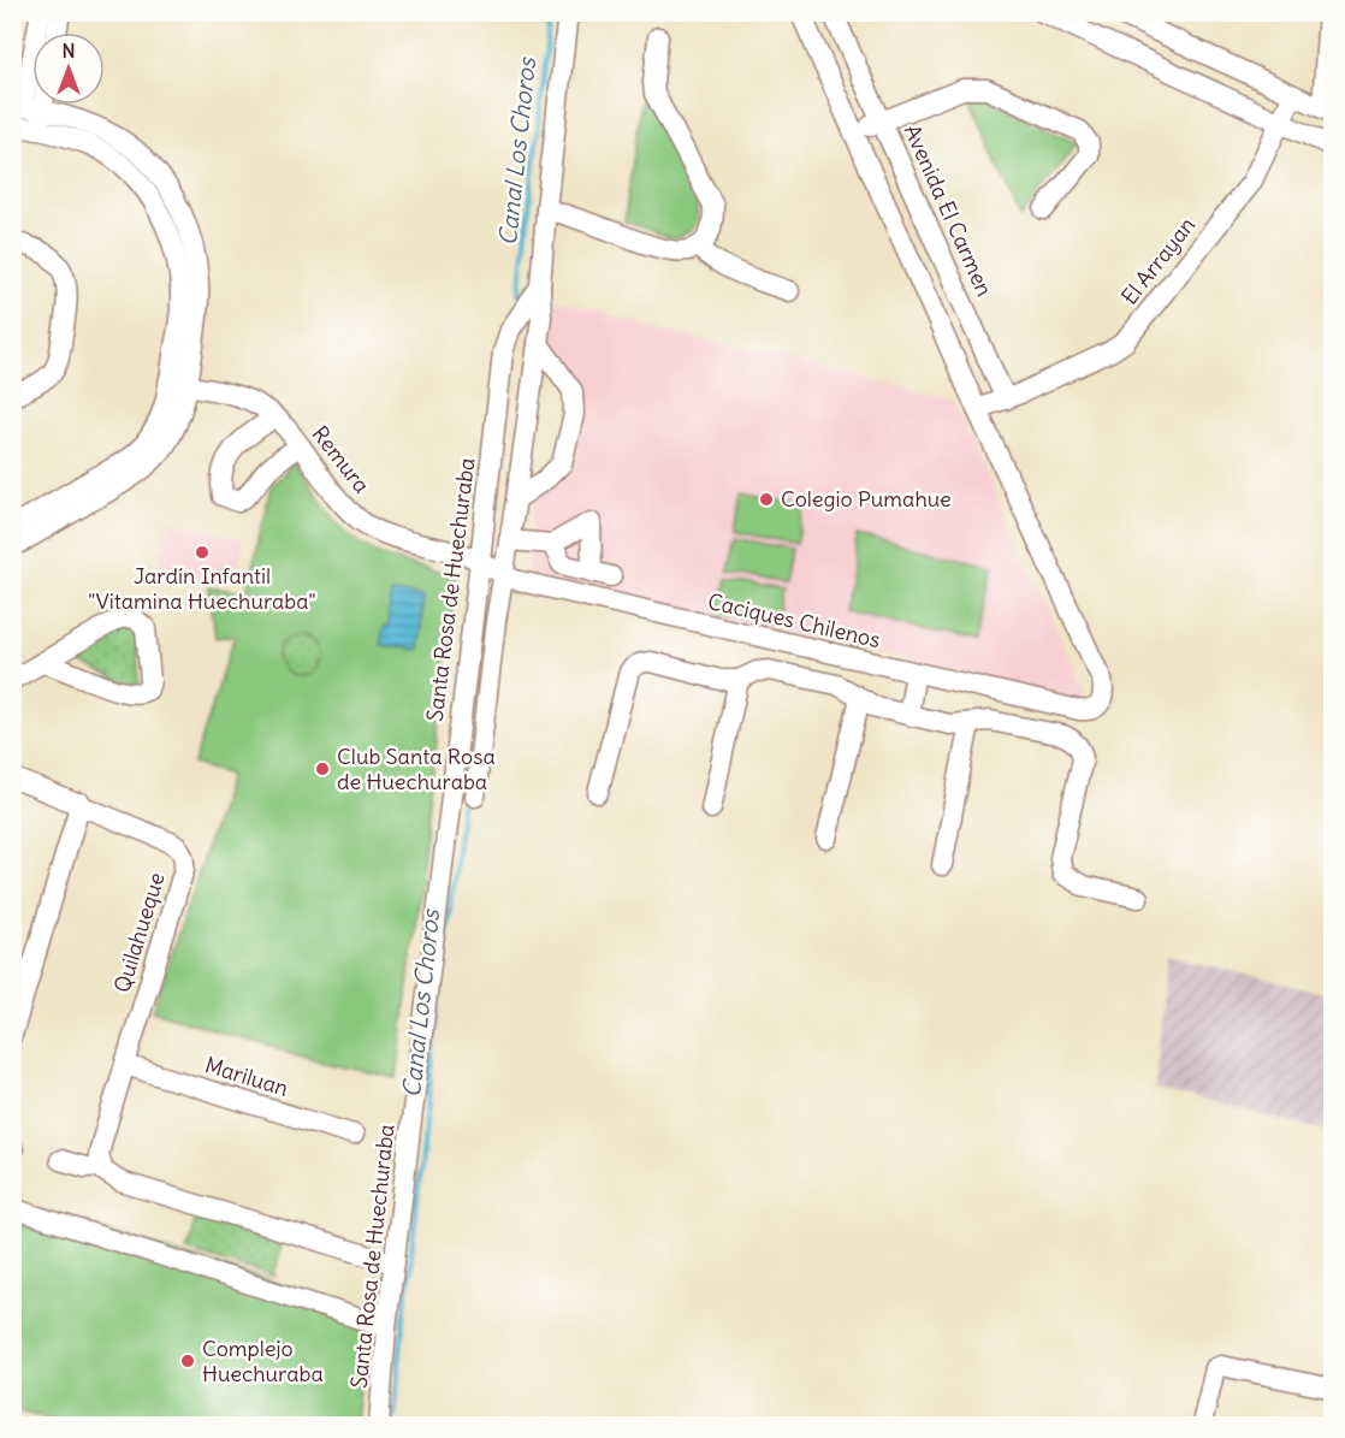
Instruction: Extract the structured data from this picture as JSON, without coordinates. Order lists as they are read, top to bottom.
{
  "streets": {
    "street": [
      "Avenida El Carmen",
      "El Arrayan",
      "Remura",
      "Santa Rosa de Huechuraba",
      "Caciques Chilenos",
      "Quilahueque",
      "Mariluan"
    ]
  },
  "crossings": [
    ["Avenida El Carmen", "El Arrayan"],
    ["Remura", "Santa Rosa de Huechuraba"],
    ["Remura", "Caciques Chilenos"],
    ["Santa Rosa de Huechuraba", "Caciques Chilenos"],
    ["Quilahueque", "Mariluan"]
  ],
  "water": ["Canal Los Choros"],
  "places": [
    "Colegio Pumahue",
    "Jardín Infantil \"Vitamina Huechuraba\"",
    "Club Santa Rosa de Huechuraba",
    "Complejo Huechuraba"
  ],
  "north": "top"
}
